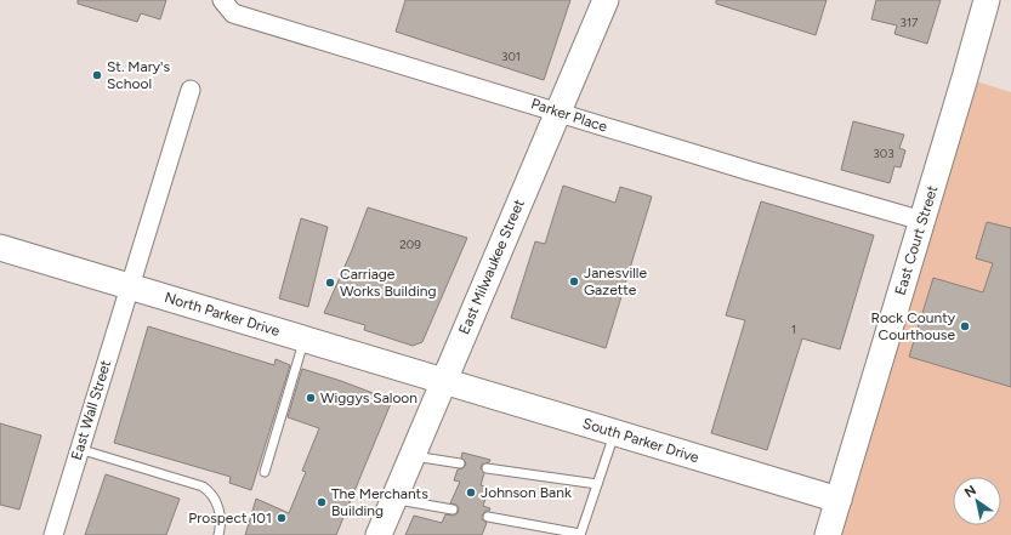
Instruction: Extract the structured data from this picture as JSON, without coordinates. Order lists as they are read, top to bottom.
{
  "streets": {
    "main road": [
      "East Court Street",
      "East Milwaukee Street",
      "North Parker Drive",
      "South Parker Drive"
    ],
    "street": ["Parker Place", "East Wall Street"]
  },
  "crossings": [
    ["Parker Place", "East Court Street"],
    ["Parker Place", "East Milwaukee Street"],
    ["East Court Street", "South Parker Drive"],
    ["East Milwaukee Street", "North Parker Drive"],
    ["East Milwaukee Street", "South Parker Drive"],
    ["North Parker Drive", "East Wall Street"],
    ["North Parker Drive", "South Parker Drive"]
  ],
  "places": [
    "St. Mary's School",
    "Janesville Gazette",
    "Carriage Works Building",
    "Rock County Courthouse",
    "Wiggys Saloon",
    "Johnson Bank",
    "The Merchants Building",
    "Prospect 101"
  ],
  "house_numbers": [
    "317",
    "301",
    "303",
    "209",
    "1"
  ],
  "north": "top left"
}
